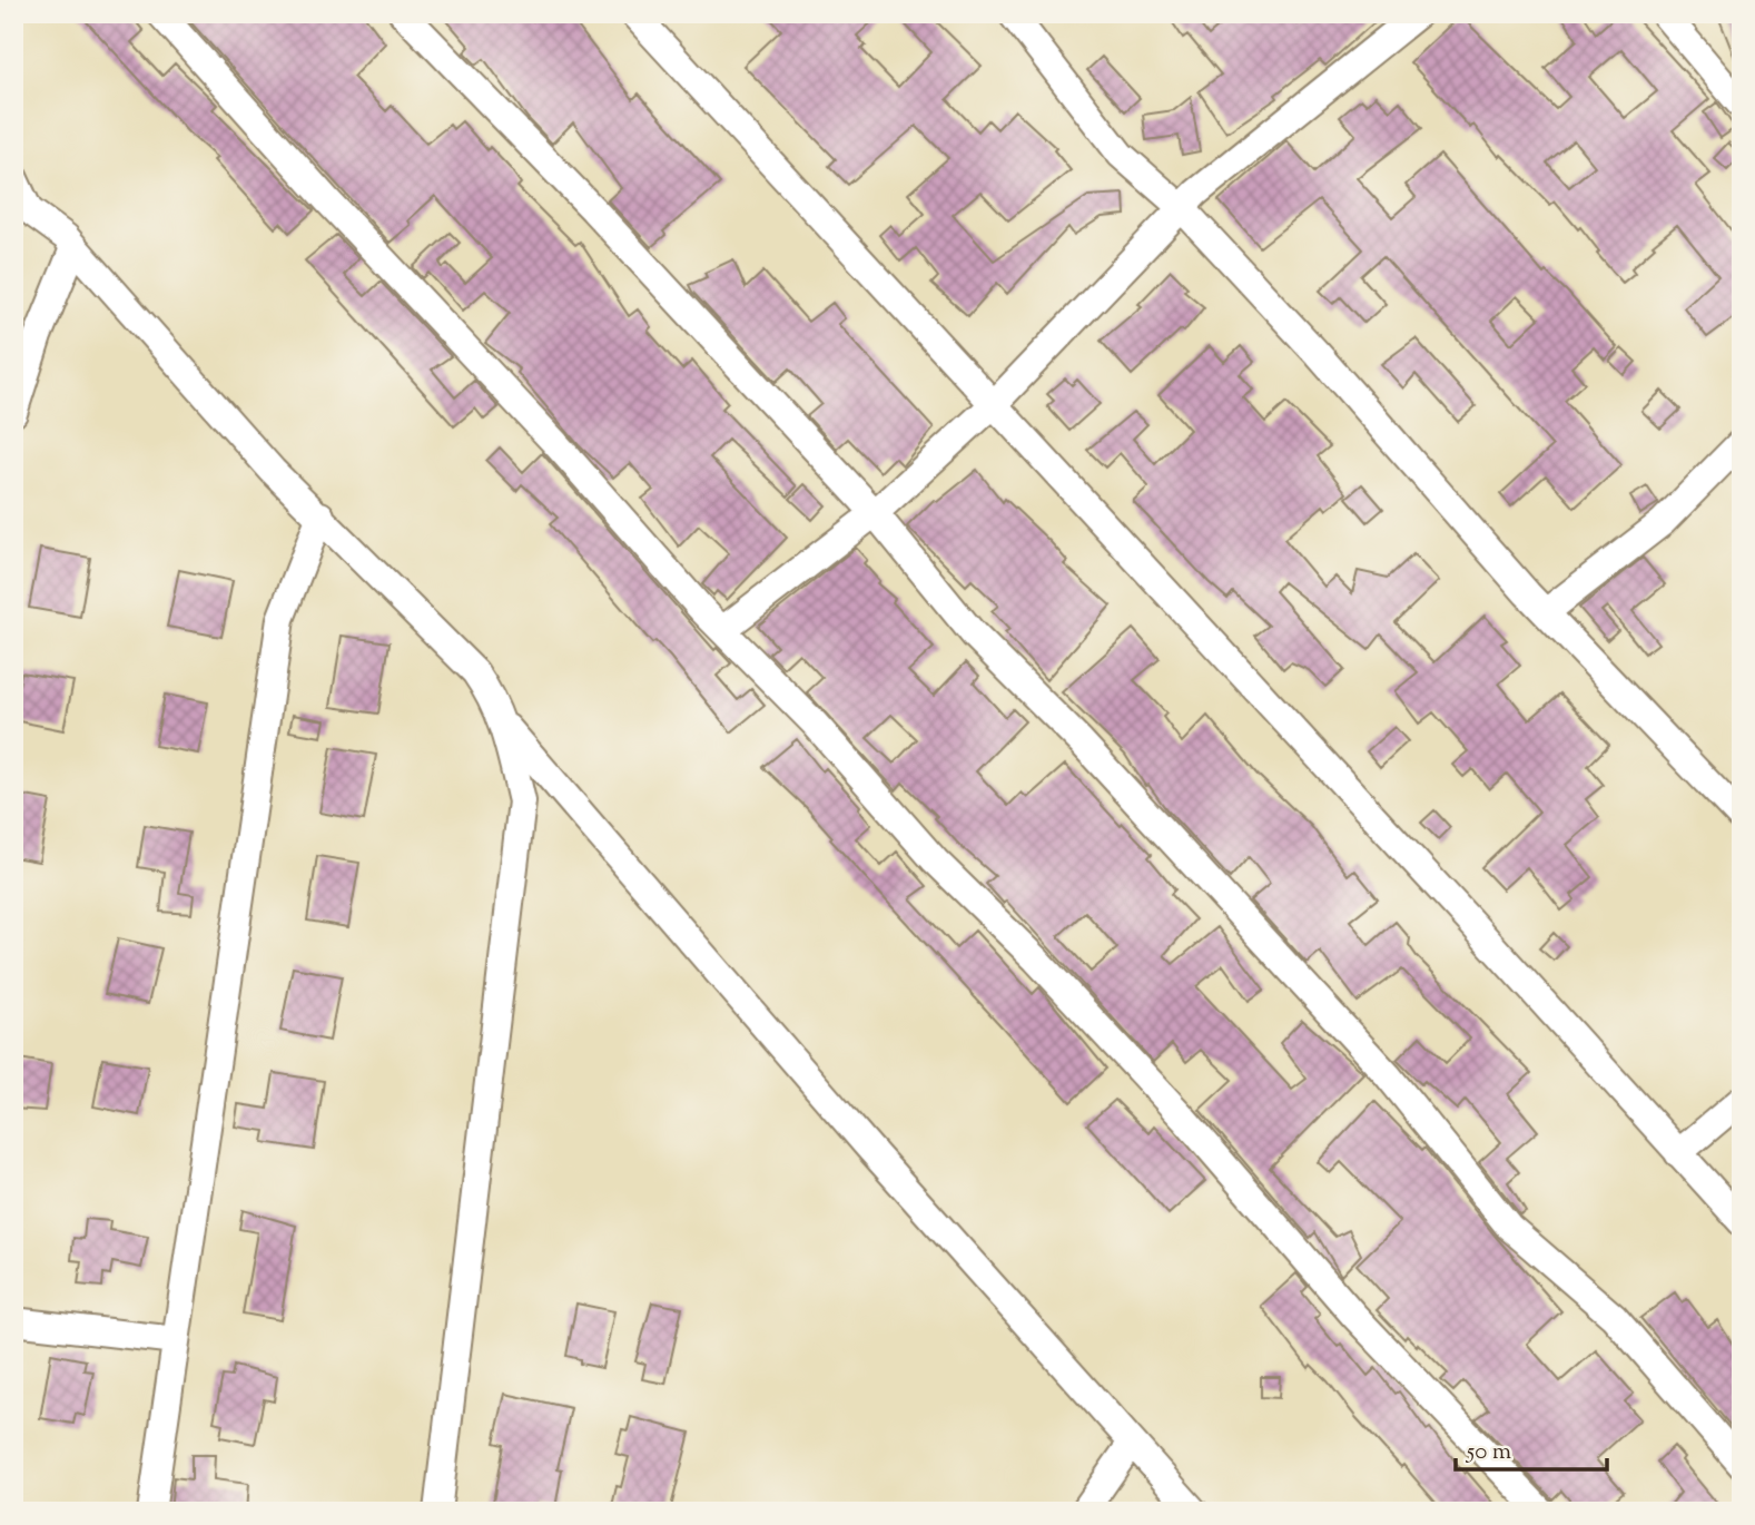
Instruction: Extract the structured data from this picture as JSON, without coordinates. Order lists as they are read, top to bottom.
{
  "scale_bar": "50 m"
}
